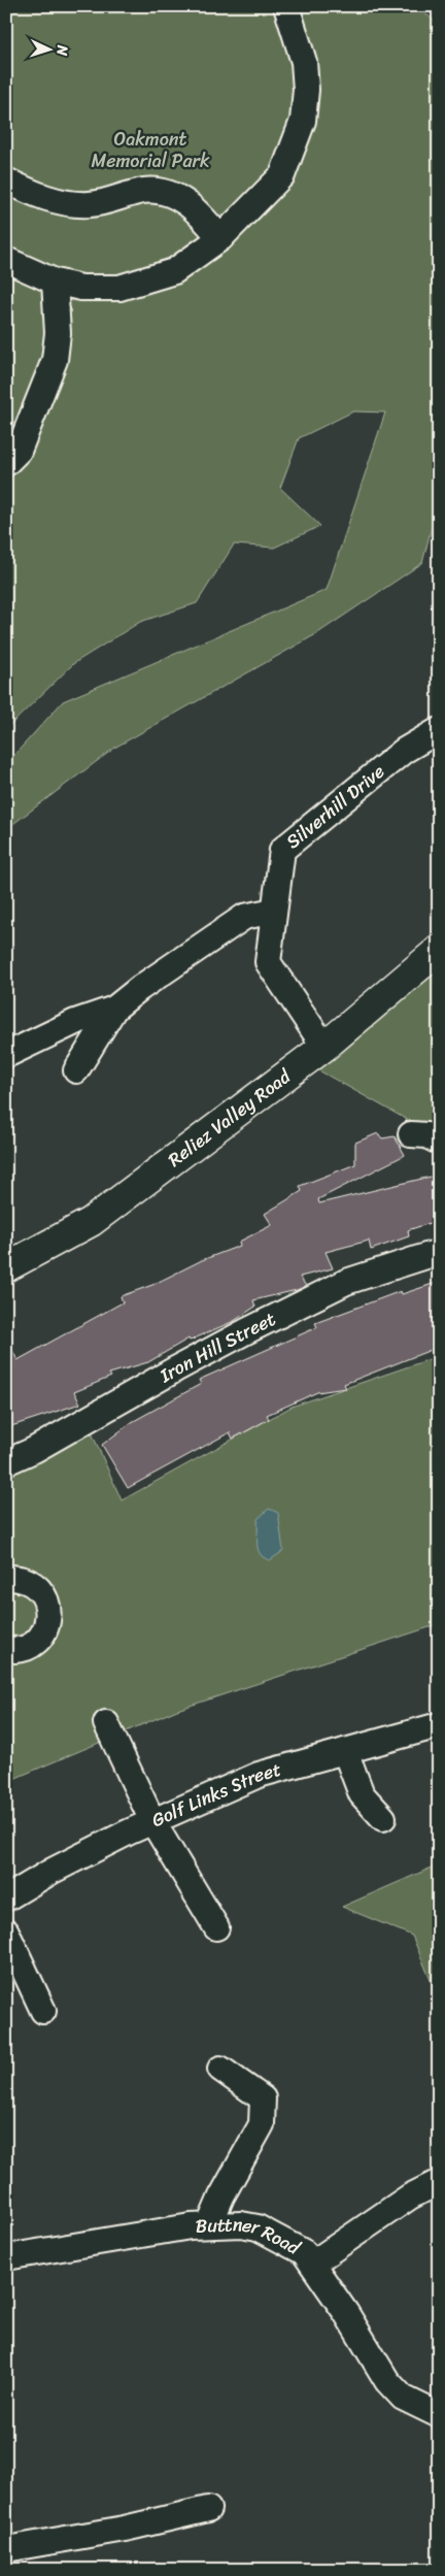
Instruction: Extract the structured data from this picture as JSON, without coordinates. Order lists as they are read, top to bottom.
{
  "streets": {
    "main road": ["Reliez Valley Road"],
    "street": [
      "Silverhill Drive",
      "Iron Hill Street",
      "Golf Links Street",
      "Buttner Road"
    ]
  },
  "crossings": [
    ["Silverhill Drive", "Reliez Valley Road"]
  ],
  "parks": ["Oakmont Memorial Park"],
  "north": "right"
}
